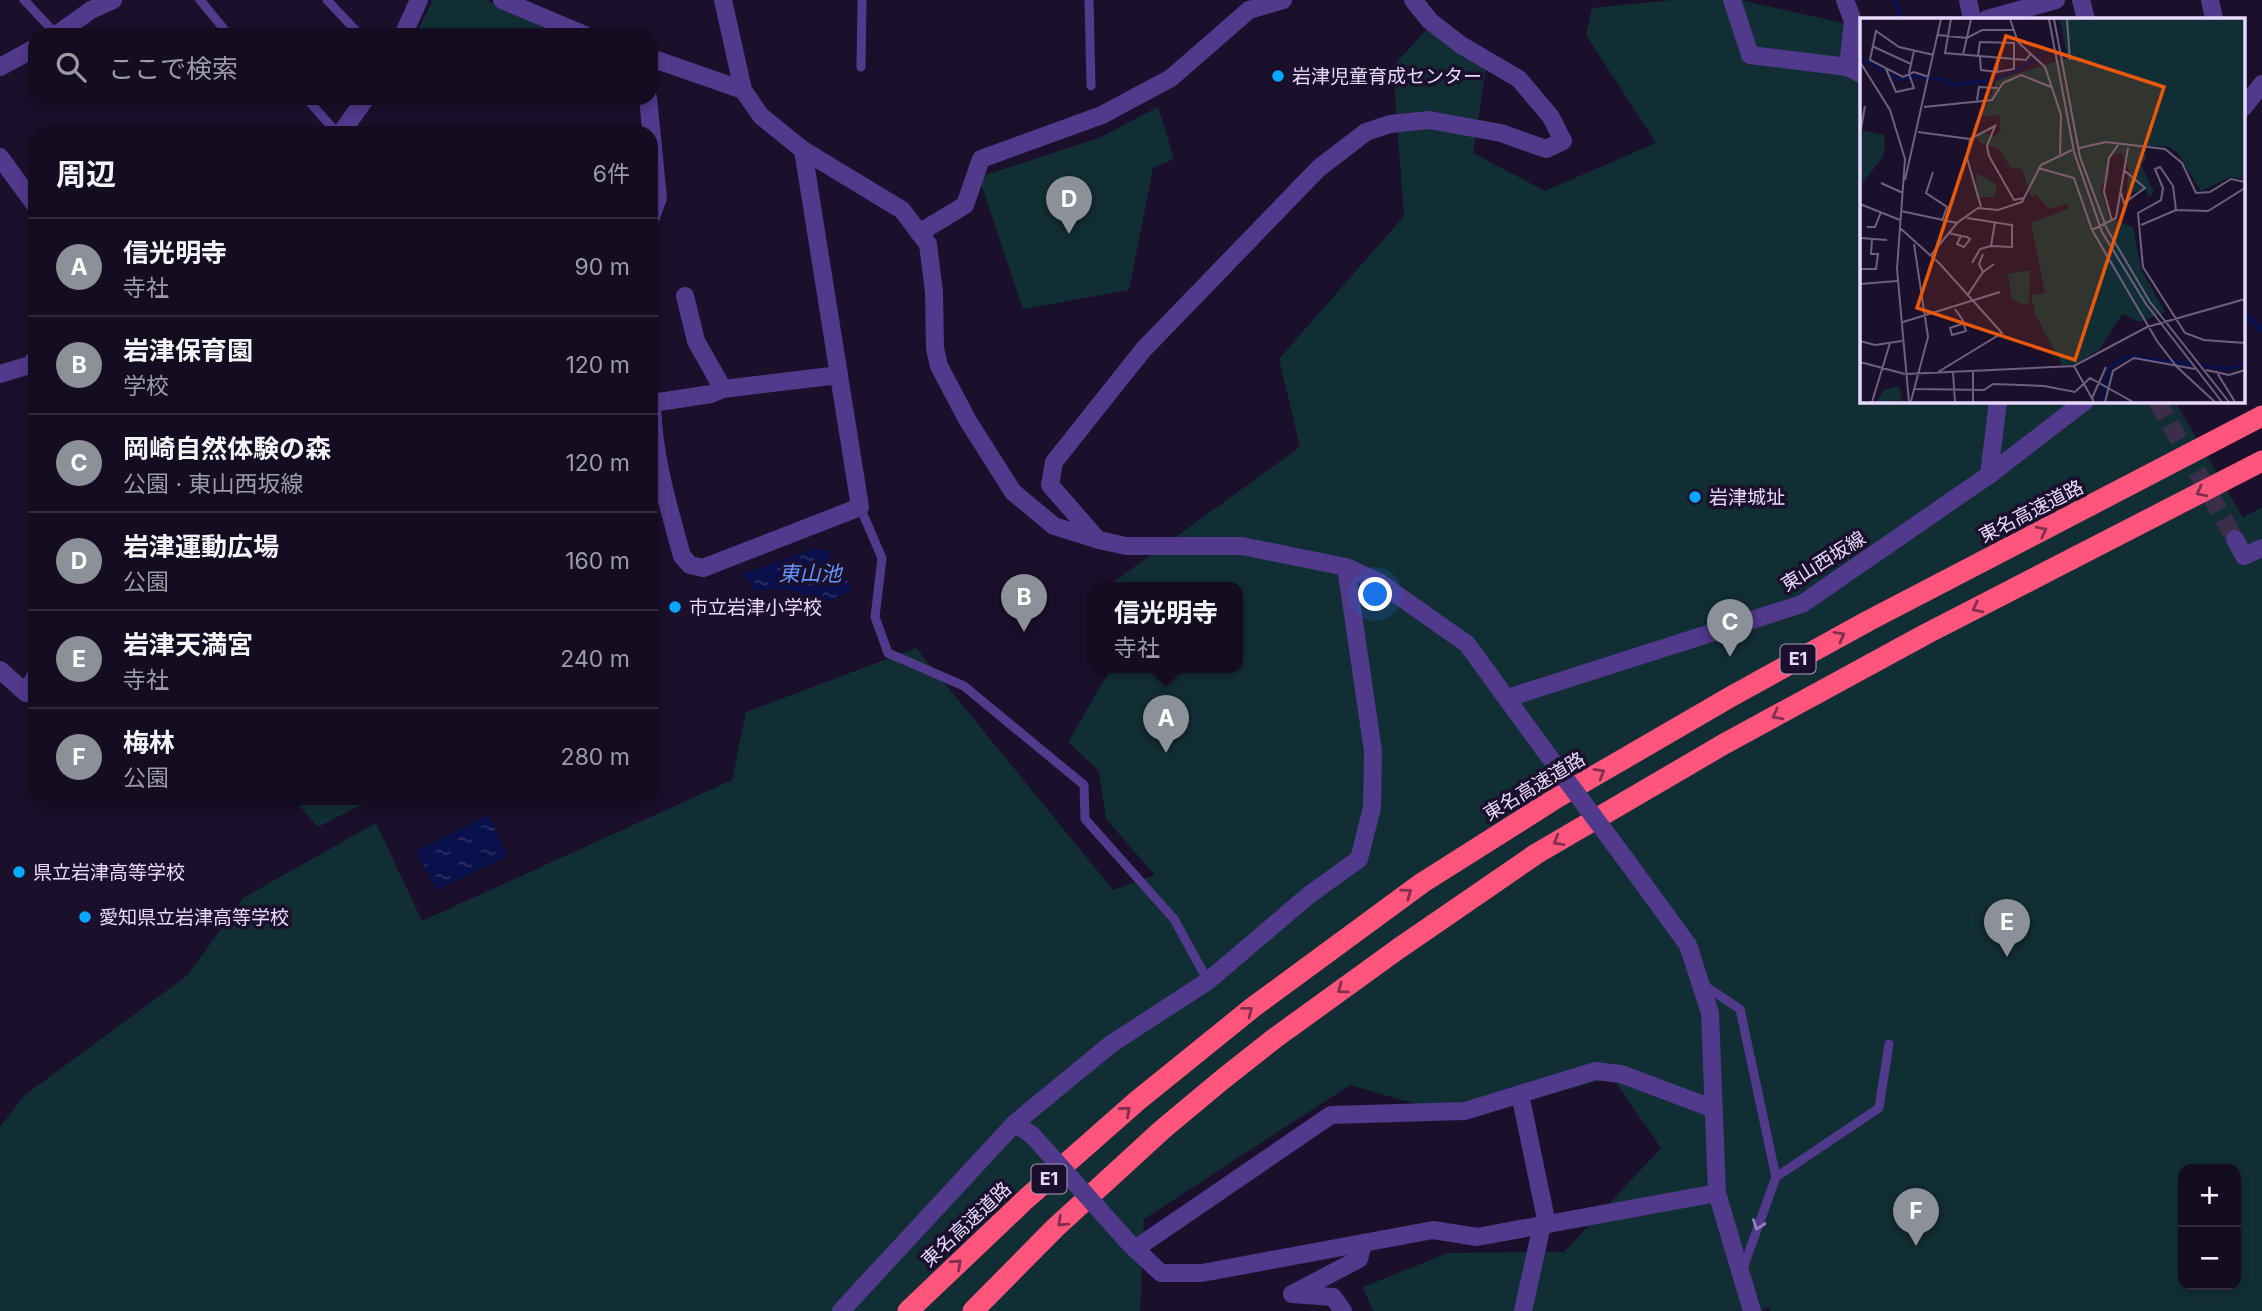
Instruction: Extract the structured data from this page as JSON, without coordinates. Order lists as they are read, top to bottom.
{
  "streets": {
    "highway": ["東名高速道路", "E1"],
    "street": ["東山西坂線"]
  },
  "water": ["東山池"],
  "places": [
    "岩津児童育成センター",
    "岩津城址",
    "市立岩津小学校",
    "県立岩津高等学校",
    "愛知県立岩津高等学校"
  ],
  "page": {
    "search": "ここで検索",
    "heading": ["周辺", "6件"],
    "pins": [
      "D",
      "B",
      "C",
      "A",
      "E",
      "F"
    ],
    "list": [
      {
        "mark": "A",
        "name": "信光明寺",
        "note": "寺社",
        "value": "90 m"
      },
      {
        "mark": "B",
        "name": "岩津保育園",
        "note": "学校",
        "value": "120 m"
      },
      {
        "mark": "C",
        "name": "岡崎自然体験の森",
        "note": "公園 · 東山西坂線",
        "value": "120 m"
      },
      {
        "mark": "D",
        "name": "岩津運動広場",
        "note": "公園",
        "value": "160 m"
      },
      {
        "mark": "E",
        "name": "岩津天満宮",
        "note": "寺社",
        "value": "240 m"
      },
      {
        "mark": "F",
        "name": "梅林",
        "note": "公園",
        "value": "280 m"
      }
    ],
    "popup": ["信光明寺", "寺社"],
    "map_buttons": ["+", "−"]
  }
}
